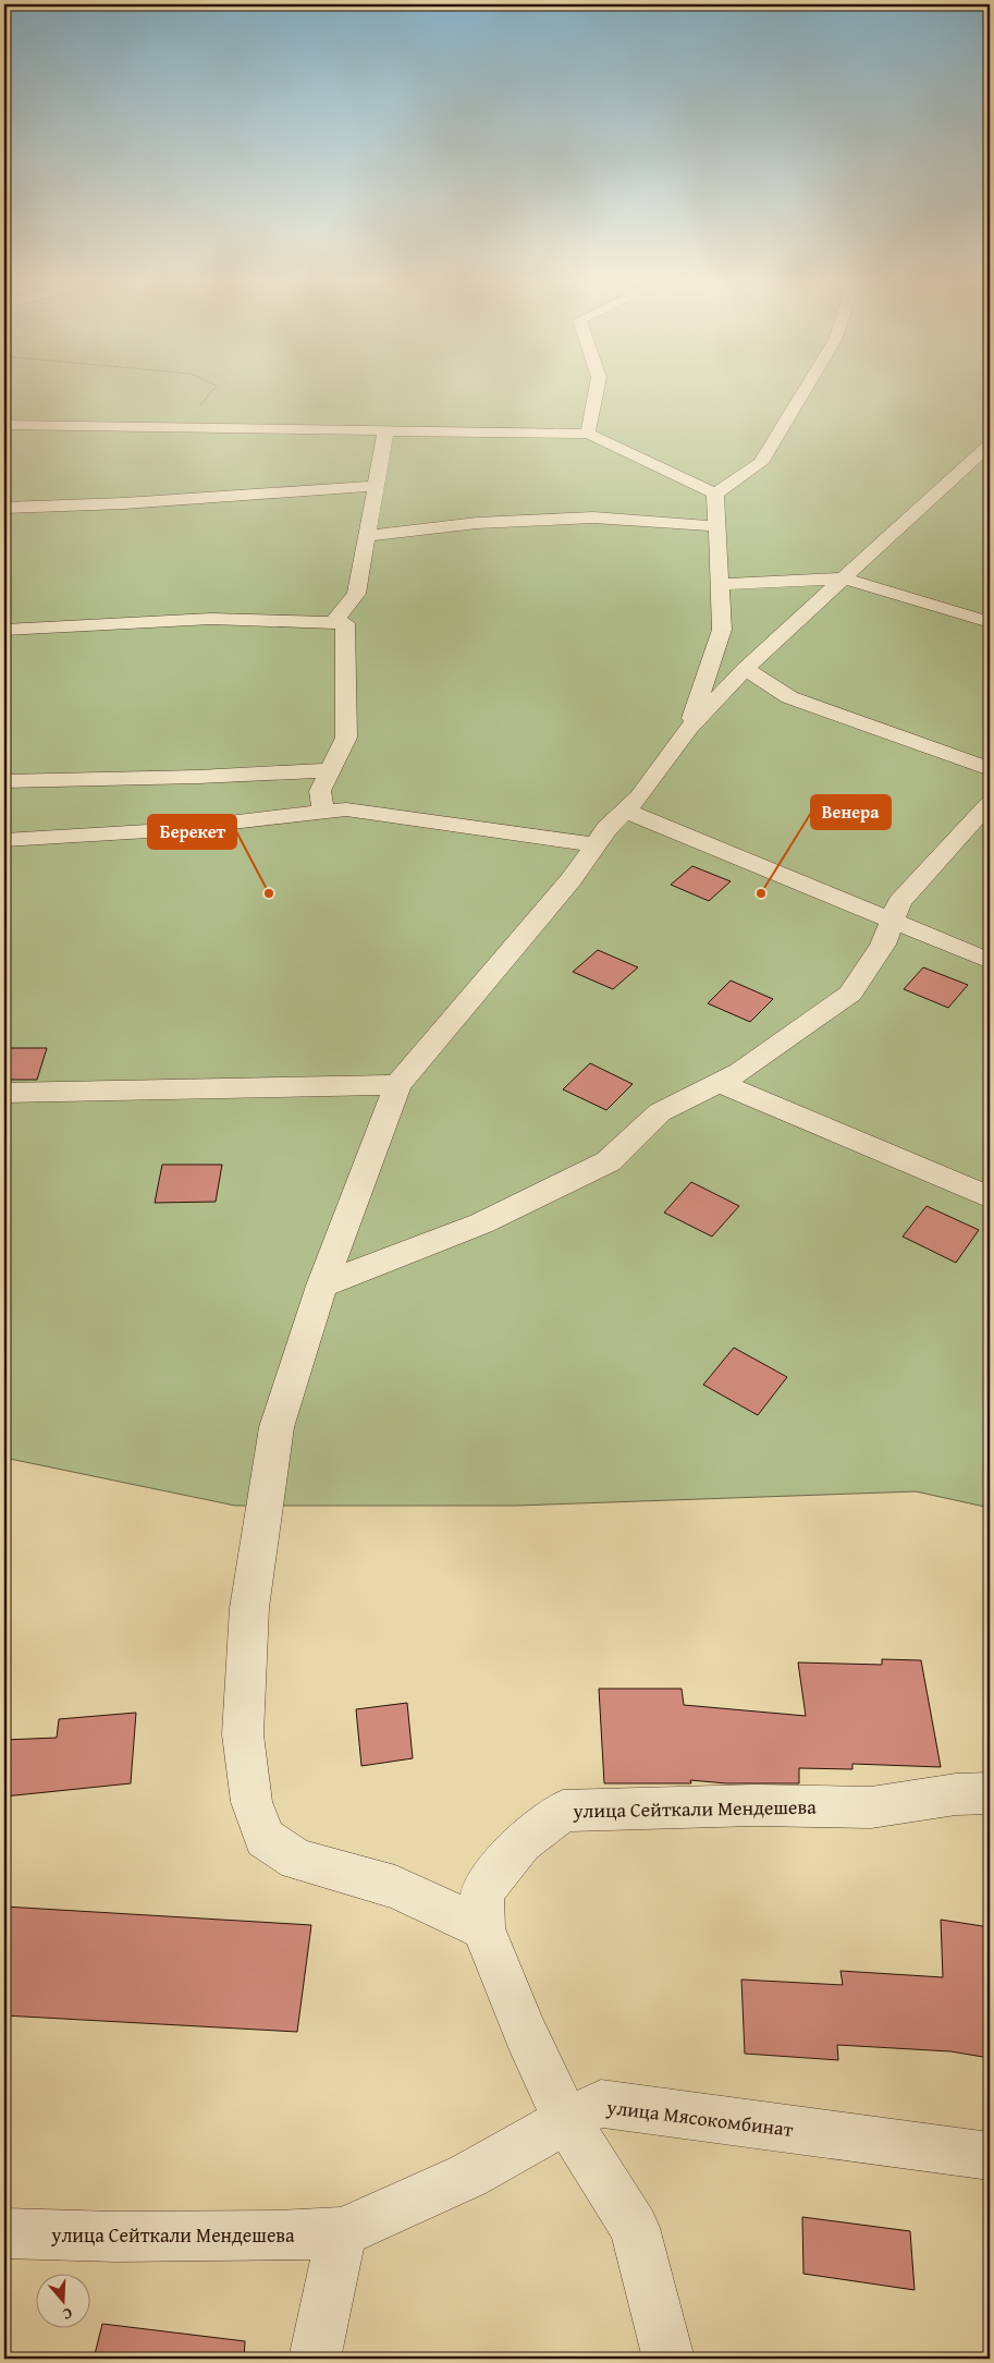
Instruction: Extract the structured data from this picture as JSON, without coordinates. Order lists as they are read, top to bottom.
{
  "streets": {
    "street": ["улица Сейткали Мендешева", "улица Мясокомбинат"]
  },
  "crossings": [
    ["улица Сейткали Мендешева", "улица Мясокомбинат"]
  ],
  "places": ["Берекет", "Венера"],
  "north": "bottom"
}
